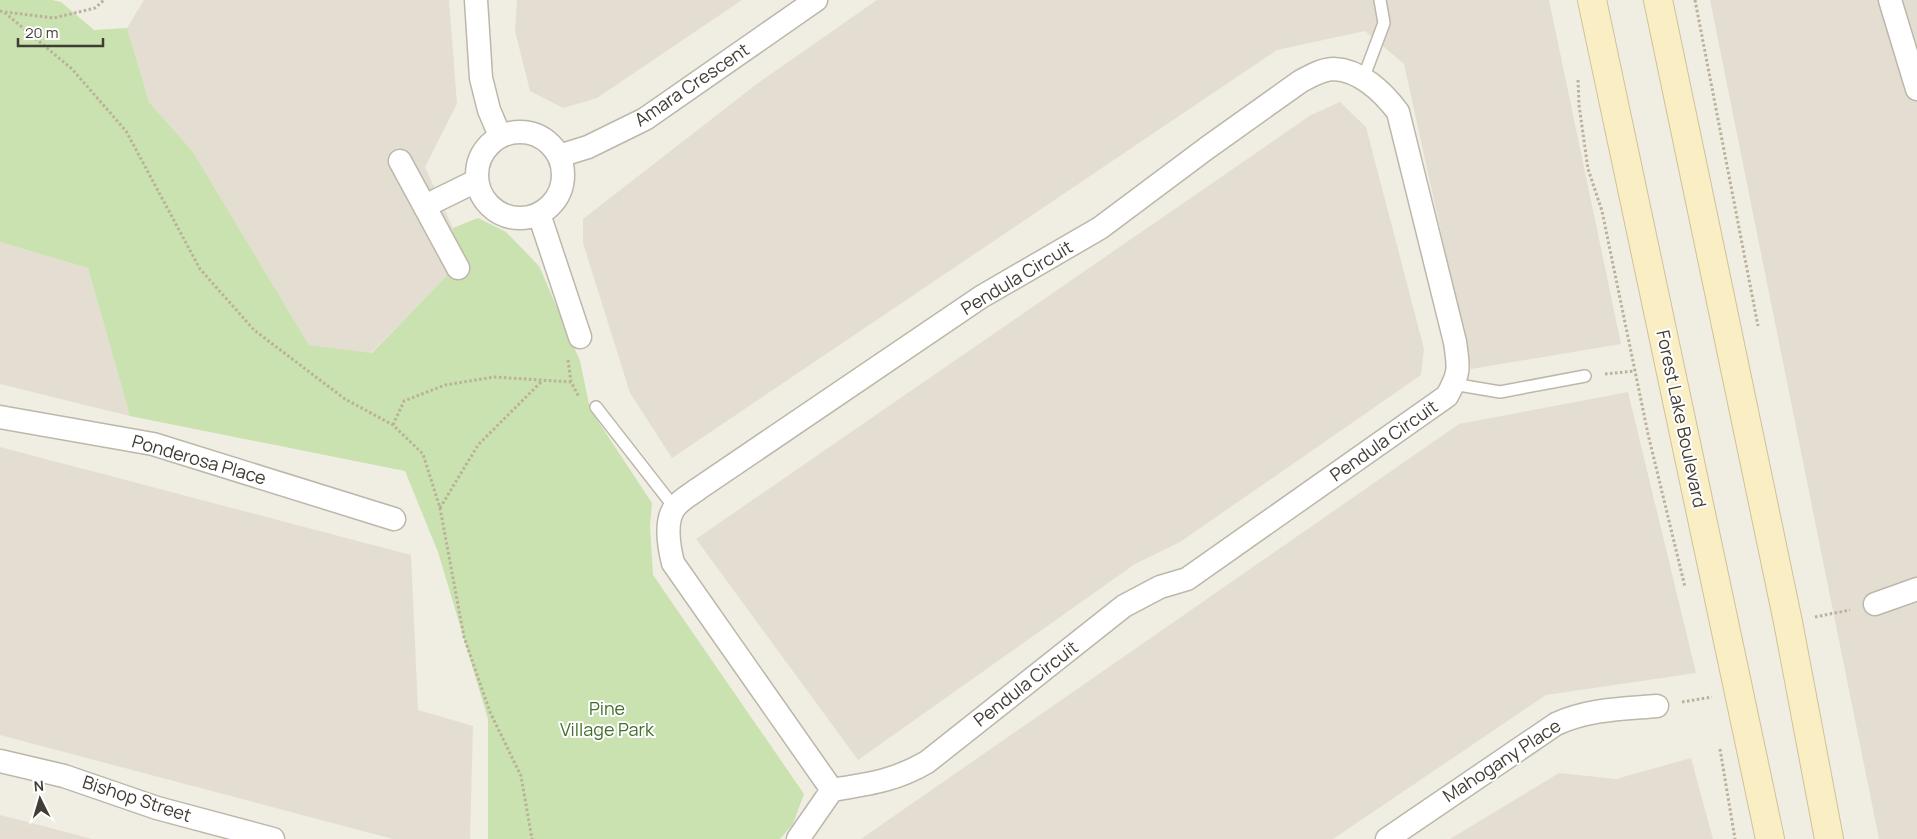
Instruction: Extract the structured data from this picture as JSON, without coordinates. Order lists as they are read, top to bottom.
{
  "streets": {
    "main road": ["Forest Lake Boulevard"],
    "street": [
      "Amara Crescent",
      "Pendula Circuit",
      "Ponderosa Place",
      "Mahogany Place",
      "Bishop Street"
    ]
  },
  "parks": ["Pine Village Park"],
  "scale_bar": "20 m",
  "north": "top"
}
